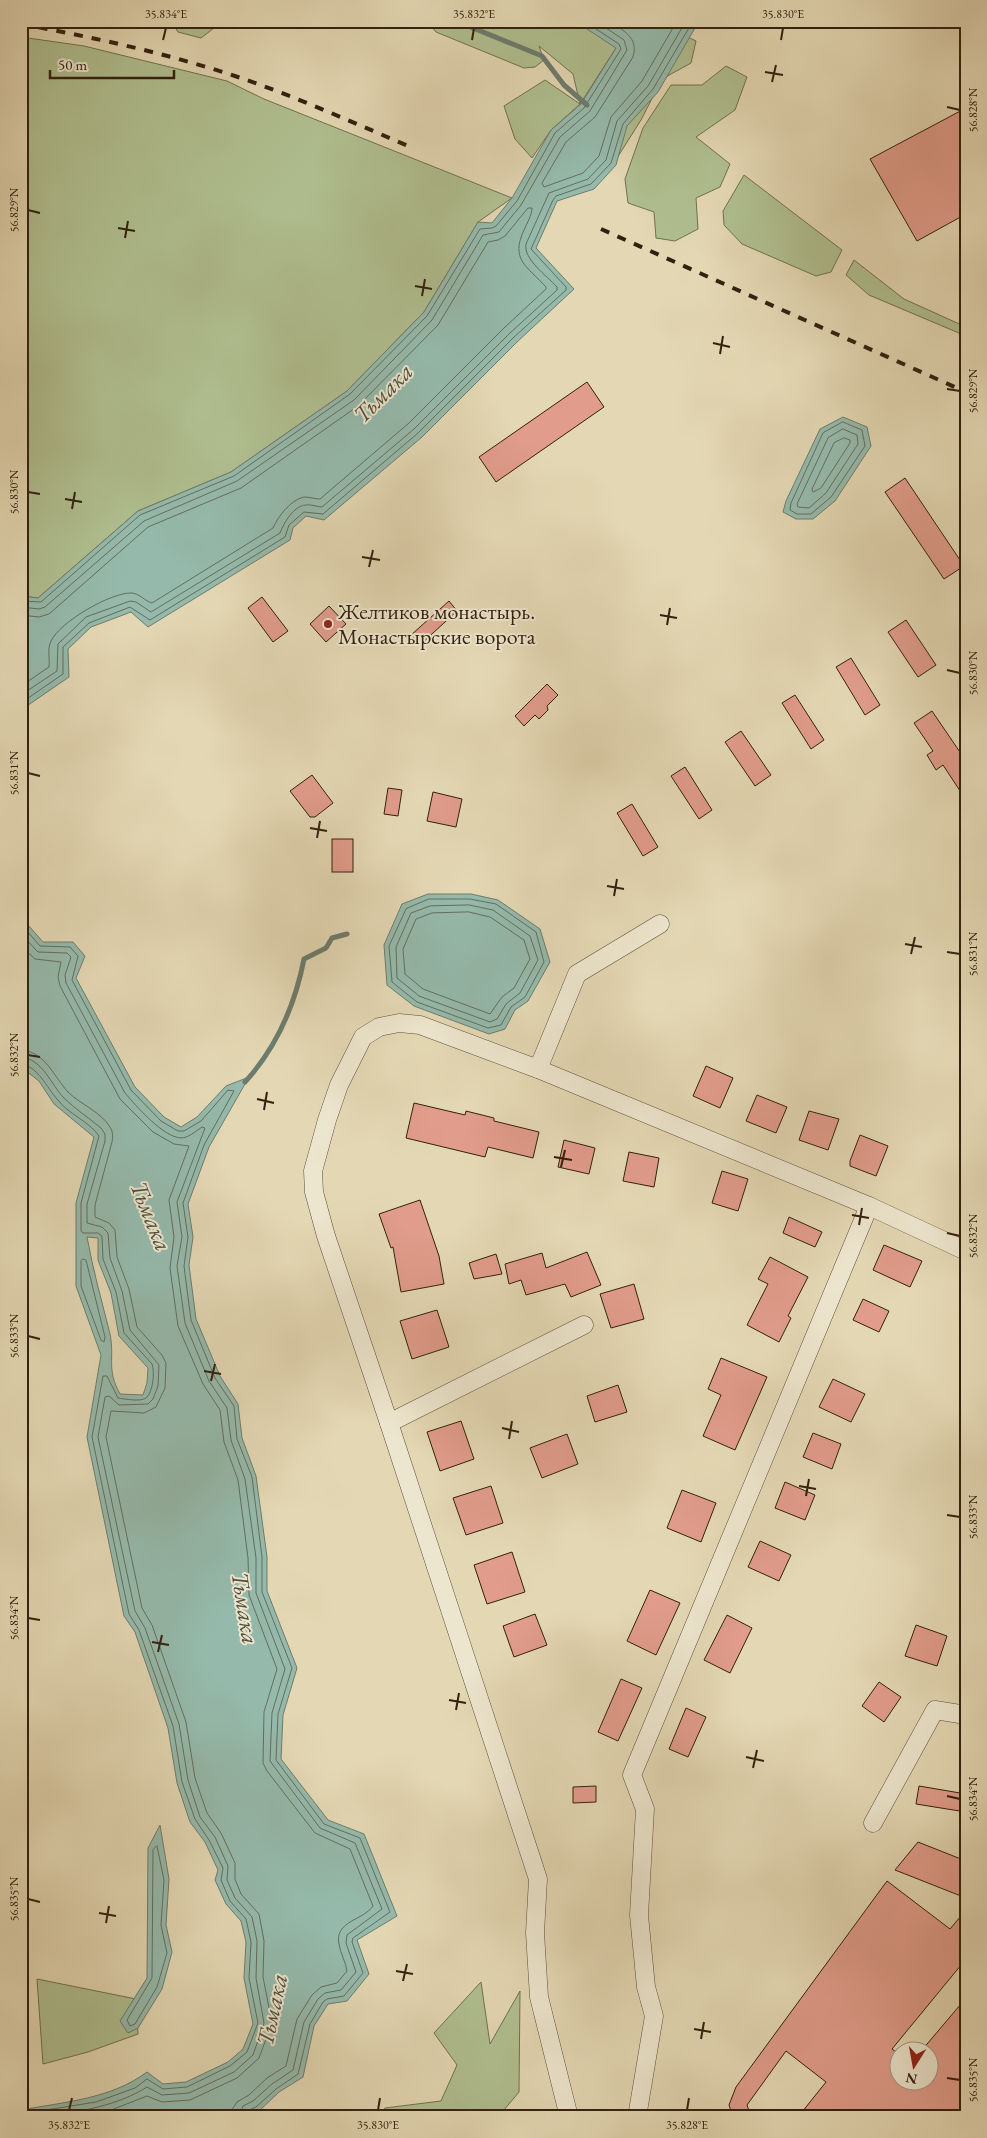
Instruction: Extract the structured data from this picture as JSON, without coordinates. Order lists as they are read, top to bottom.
{
  "water": ["Тьмака"],
  "places": ["Желтиков монастырь. Монастырские ворота"],
  "scale_bar": "50 m",
  "north": "bottom",
  "coordinates": [
    "35.834°E",
    "35.832°E",
    "35.830°E",
    "56.828°N",
    "56.829°N",
    "56.830°N",
    "56.831°N",
    "56.832°N",
    "56.833°N",
    "56.834°N",
    "56.835°N",
    "35.828°E"
  ]
}
